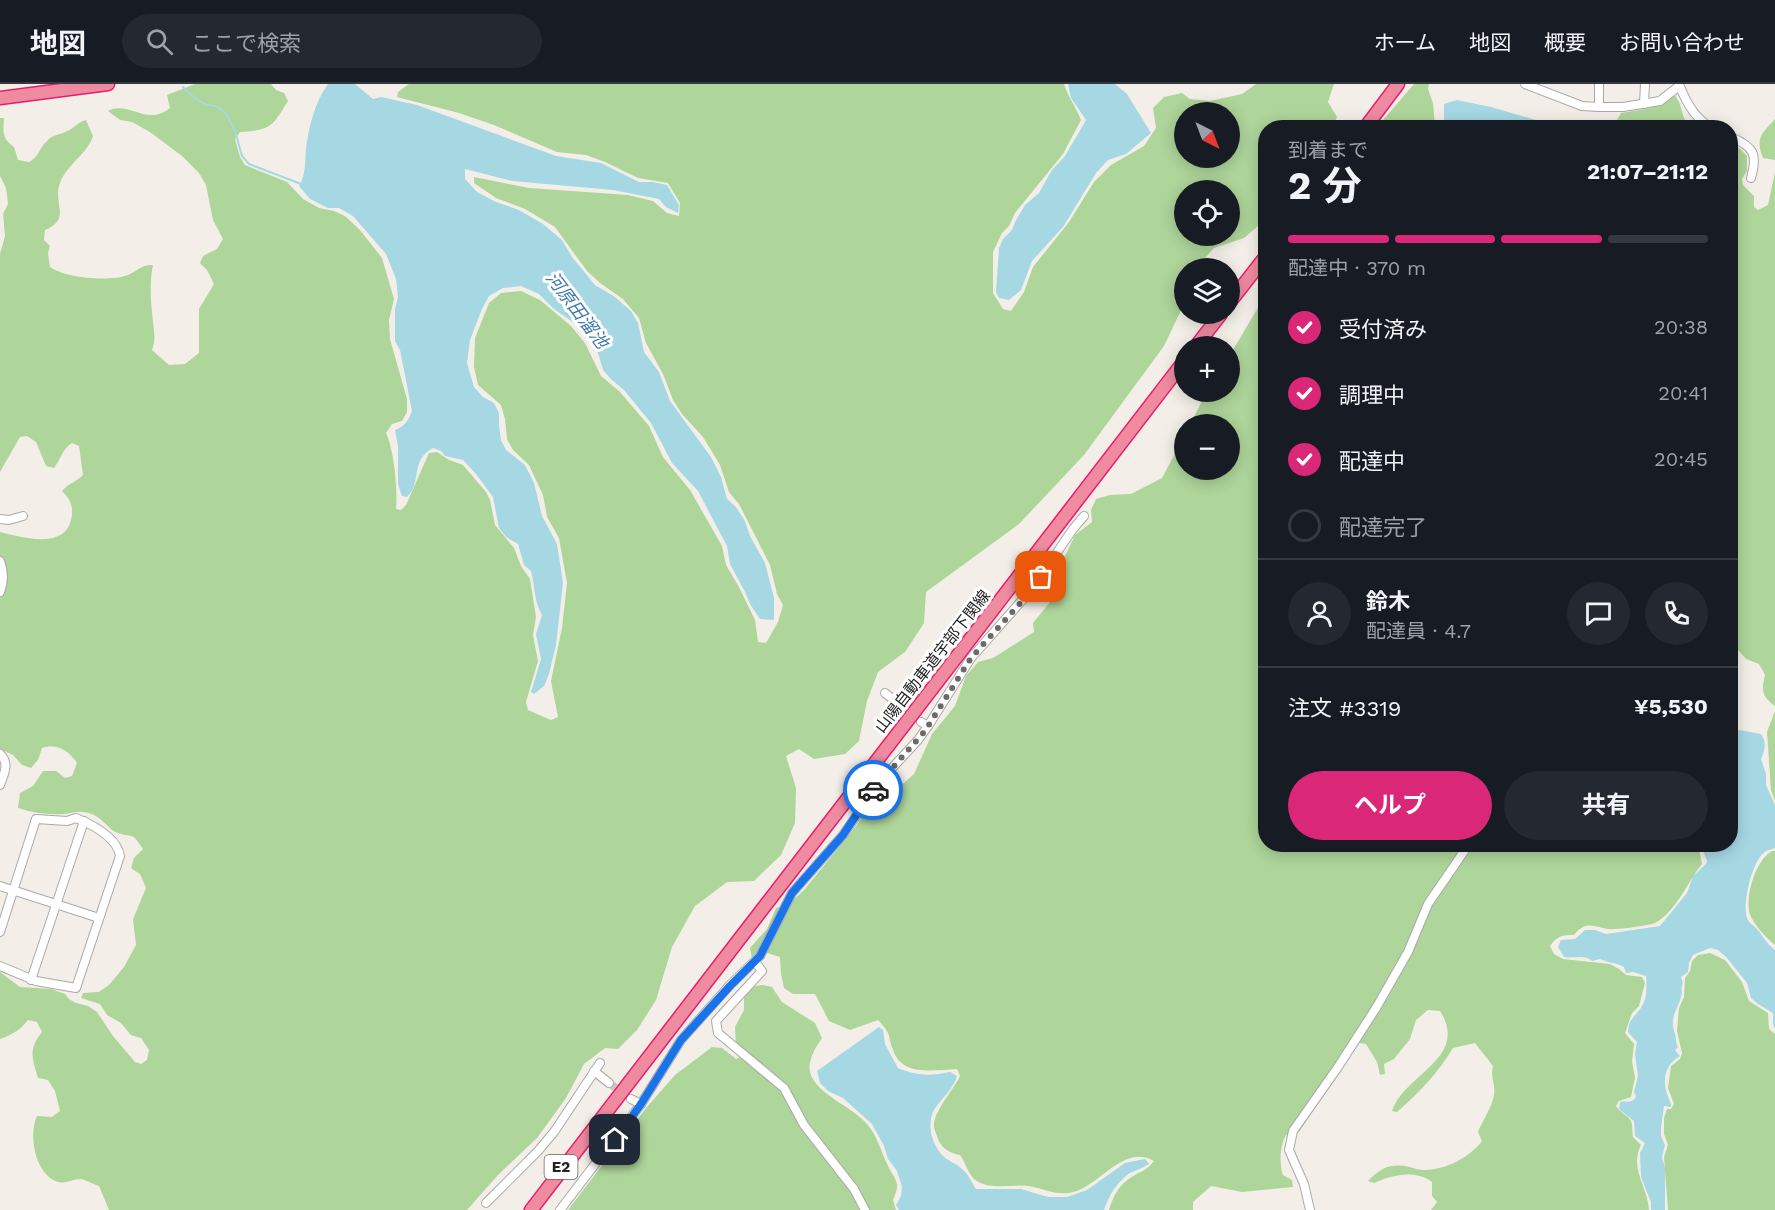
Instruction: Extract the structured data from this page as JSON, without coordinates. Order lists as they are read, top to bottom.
{
  "streets": {
    "highway": ["山陽自動車道宇部下関線", "E2"]
  },
  "water": ["河原田溜池"],
  "north": "bottom right",
  "page": {
    "header": "地図",
    "search": "ここで検索",
    "nav": [
      "ホーム",
      "地図",
      "概要",
      "お問い合わせ"
    ],
    "map_buttons": ["+", "−"],
    "heading": ["2 分", "到着まで", "21:07–21:12"],
    "panel": [
      "鈴木",
      "配達員 · 4.7",
      "注文 #3319",
      "¥5,530"
    ],
    "bar": "配達中 · 370 m",
    "list": [
      ["受付済み", "20:38"],
      ["調理中", "20:41"],
      ["配達中", "20:45"],
      "配達完了"
    ],
    "buttons": ["ヘルプ", "共有"]
  }
}
